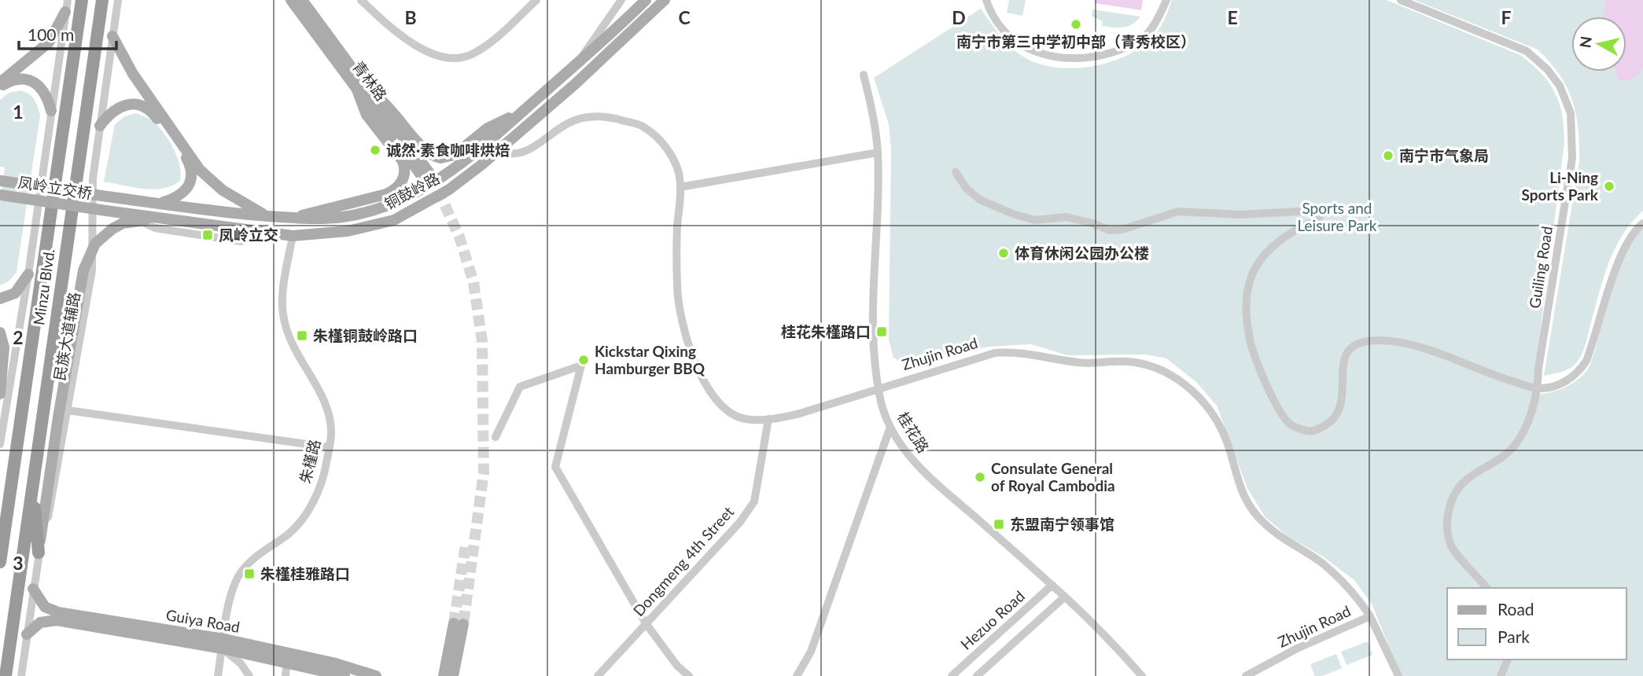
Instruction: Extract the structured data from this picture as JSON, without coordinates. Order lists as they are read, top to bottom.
{
  "streets": {
    "highway": ["Minzu Blvd."],
    "main road": [
      "青林路",
      "凤岭立交桥",
      "铜鼓岭路",
      "Guiya Road"
    ],
    "street": [
      "Guiling Road",
      "民族大道辅路",
      "Zhujin Road",
      "桂花路",
      "朱槿路",
      "Dongmeng 4th Street",
      "Hezuo Road"
    ]
  },
  "crossings": [
    ["凤岭立交桥", "铜鼓岭路"],
    ["铜鼓岭路", "Zhujin Road"],
    ["铜鼓岭路", "朱槿路"],
    ["Zhujin Road", "桂花路"],
    ["Zhujin Road", "Dongmeng 4th Street"],
    ["桂花路", "Hezuo Road"],
    ["朱槿路", "Guiya Road"]
  ],
  "parks": ["Sports and Leisure Park"],
  "places": {
    "other": [
      "南宁市第三中学初中部（青秀校区）",
      "诚然·素食咖啡烘焙",
      "南宁市气象局",
      "Li-Ning Sports Park",
      "体育休闲公园办公楼",
      "Kickstar Qixing Hamburger BBQ",
      "Consulate General of Royal Cambodia"
    ],
    "transit": [
      "凤岭立交",
      "桂花朱槿路口",
      "朱槿铜鼓岭路口",
      "东盟南宁领事馆",
      "朱槿桂雅路口"
    ]
  },
  "legend": ["Road", "Park"],
  "scale_bar": "100 m",
  "north": "left",
  "grid": {
    "columns": [
      "B",
      "C",
      "D",
      "E",
      "F"
    ],
    "rows": ["1", "2", "3"]
  }
}
